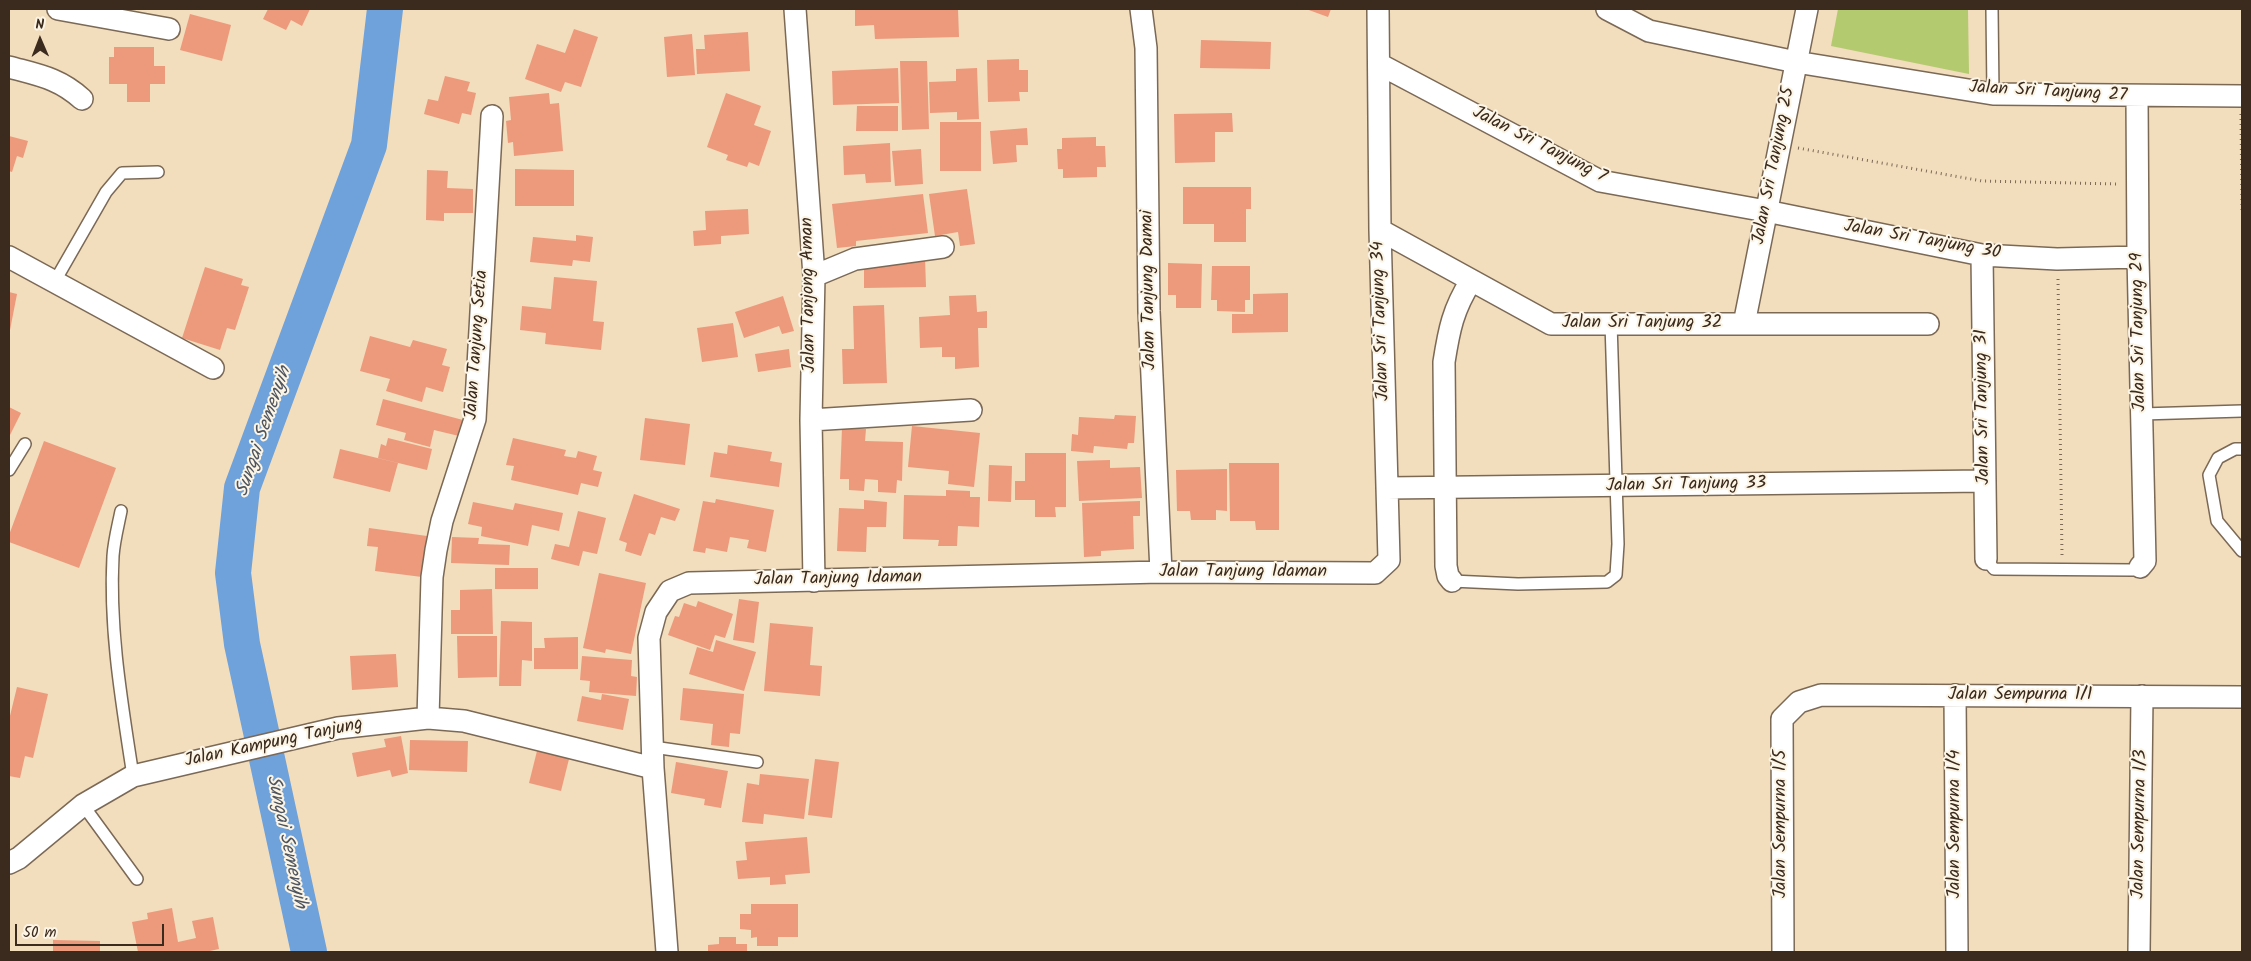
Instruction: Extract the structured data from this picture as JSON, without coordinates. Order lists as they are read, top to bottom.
{
  "streets": {
    "street": [
      "Jalan Sri Tanjung 27",
      "Jalan Sri Tanjung 7",
      "Jalan Sri Tanjung 25",
      "Jalan Sri Tanjung 30",
      "Jalan Tanjung Damai",
      "Jalan Tanjong Aman",
      "Jalan Sri Tanjung 34",
      "Jalan Sri Tanjung 32",
      "Jalan Sri Tanjung 29",
      "Jalan Tanjung Setia",
      "Jalan Sri Tanjung 31",
      "Jalan Sri Tanjung 33",
      "Jalan Tanjung Idaman",
      "Jalan Sempurna 1/1",
      "Jalan Kampung Tanjung",
      "Jalan Sempurna 1/5",
      "Jalan Sempurna 1/4",
      "Jalan Sempurna 1/3"
    ]
  },
  "crossings": [
    ["Jalan Sri Tanjung 27", "Jalan Sri Tanjung 25"],
    ["Jalan Sri Tanjung 27", "Jalan Sri Tanjung 29"],
    ["Jalan Sri Tanjung 7", "Jalan Sri Tanjung 25"],
    ["Jalan Sri Tanjung 7", "Jalan Sri Tanjung 30"],
    ["Jalan Sri Tanjung 7", "Jalan Sri Tanjung 34"],
    ["Jalan Sri Tanjung 25", "Jalan Sri Tanjung 30"],
    ["Jalan Sri Tanjung 25", "Jalan Sri Tanjung 32"],
    ["Jalan Sri Tanjung 30", "Jalan Sri Tanjung 29"],
    ["Jalan Sri Tanjung 30", "Jalan Sri Tanjung 31"],
    ["Jalan Tanjung Damai", "Jalan Tanjung Idaman"],
    ["Jalan Tanjong Aman", "Jalan Tanjung Idaman"],
    ["Jalan Sri Tanjung 34", "Jalan Sri Tanjung 32"],
    ["Jalan Sri Tanjung 34", "Jalan Sri Tanjung 33"],
    ["Jalan Sri Tanjung 34", "Jalan Tanjung Idaman"],
    ["Jalan Tanjung Setia", "Jalan Kampung Tanjung"],
    ["Jalan Sri Tanjung 31", "Jalan Sri Tanjung 33"],
    ["Jalan Tanjung Idaman", "Jalan Kampung Tanjung"],
    ["Jalan Sempurna 1/1", "Jalan Sempurna 1/5"],
    ["Jalan Sempurna 1/1", "Jalan Sempurna 1/4"],
    ["Jalan Sempurna 1/1", "Jalan Sempurna 1/3"]
  ],
  "water": ["Sungai Semenyih"],
  "scale_bar": "50 m",
  "north": "top"
}
